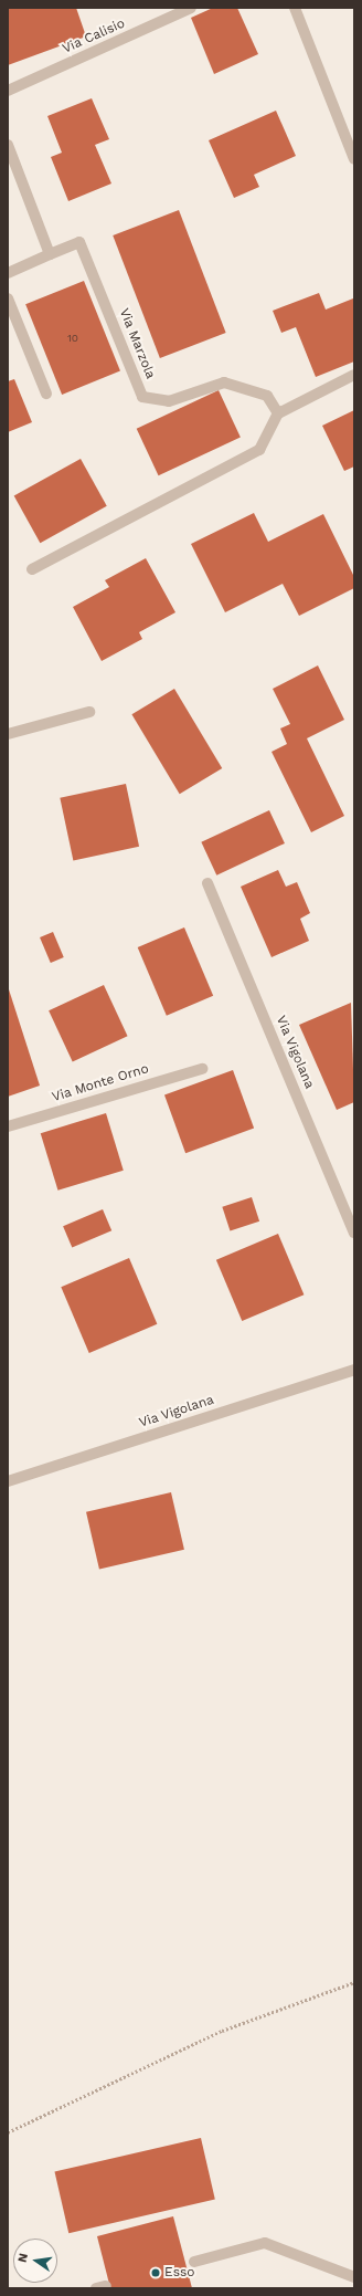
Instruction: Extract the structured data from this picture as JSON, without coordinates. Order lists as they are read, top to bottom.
{
  "streets": {
    "street": [
      "Via Calisio",
      "Via Marzola",
      "Via Vigolana",
      "Via Monte Orno"
    ]
  },
  "places": ["Esso"],
  "house_numbers": ["10"],
  "north": "left"
}
